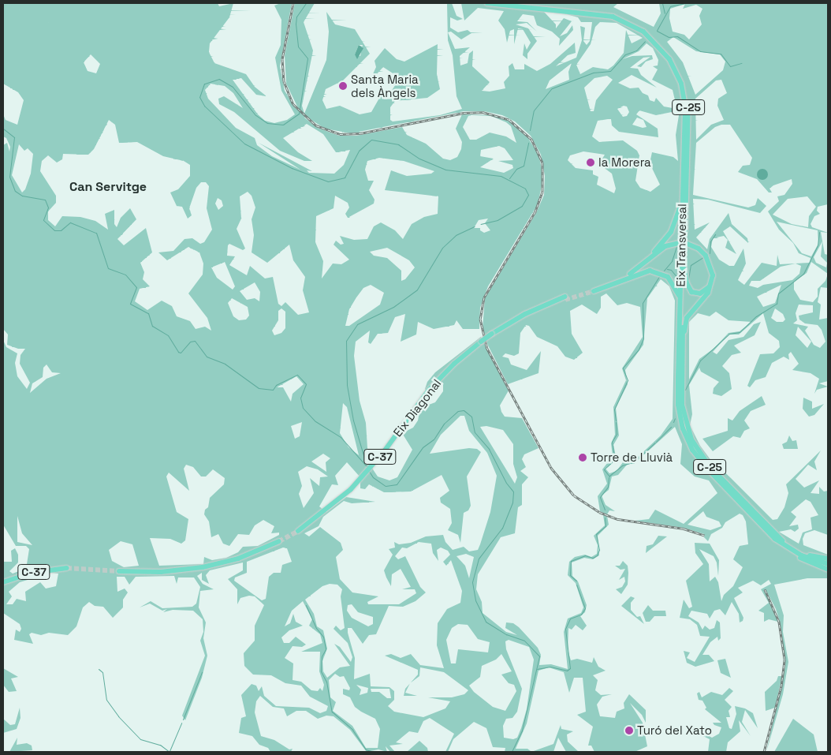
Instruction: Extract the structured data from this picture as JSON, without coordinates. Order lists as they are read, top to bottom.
{
  "streets": {
    "highway": [
      "C-25",
      "Eix Transversal",
      "Eix Diagonal",
      "C-37"
    ]
  },
  "districts": ["Can Servitge"],
  "places": [
    "Santa Maria dels Àngels",
    "la Morera",
    "Torre de Lluvià",
    "Turó del Xato"
  ]
}
